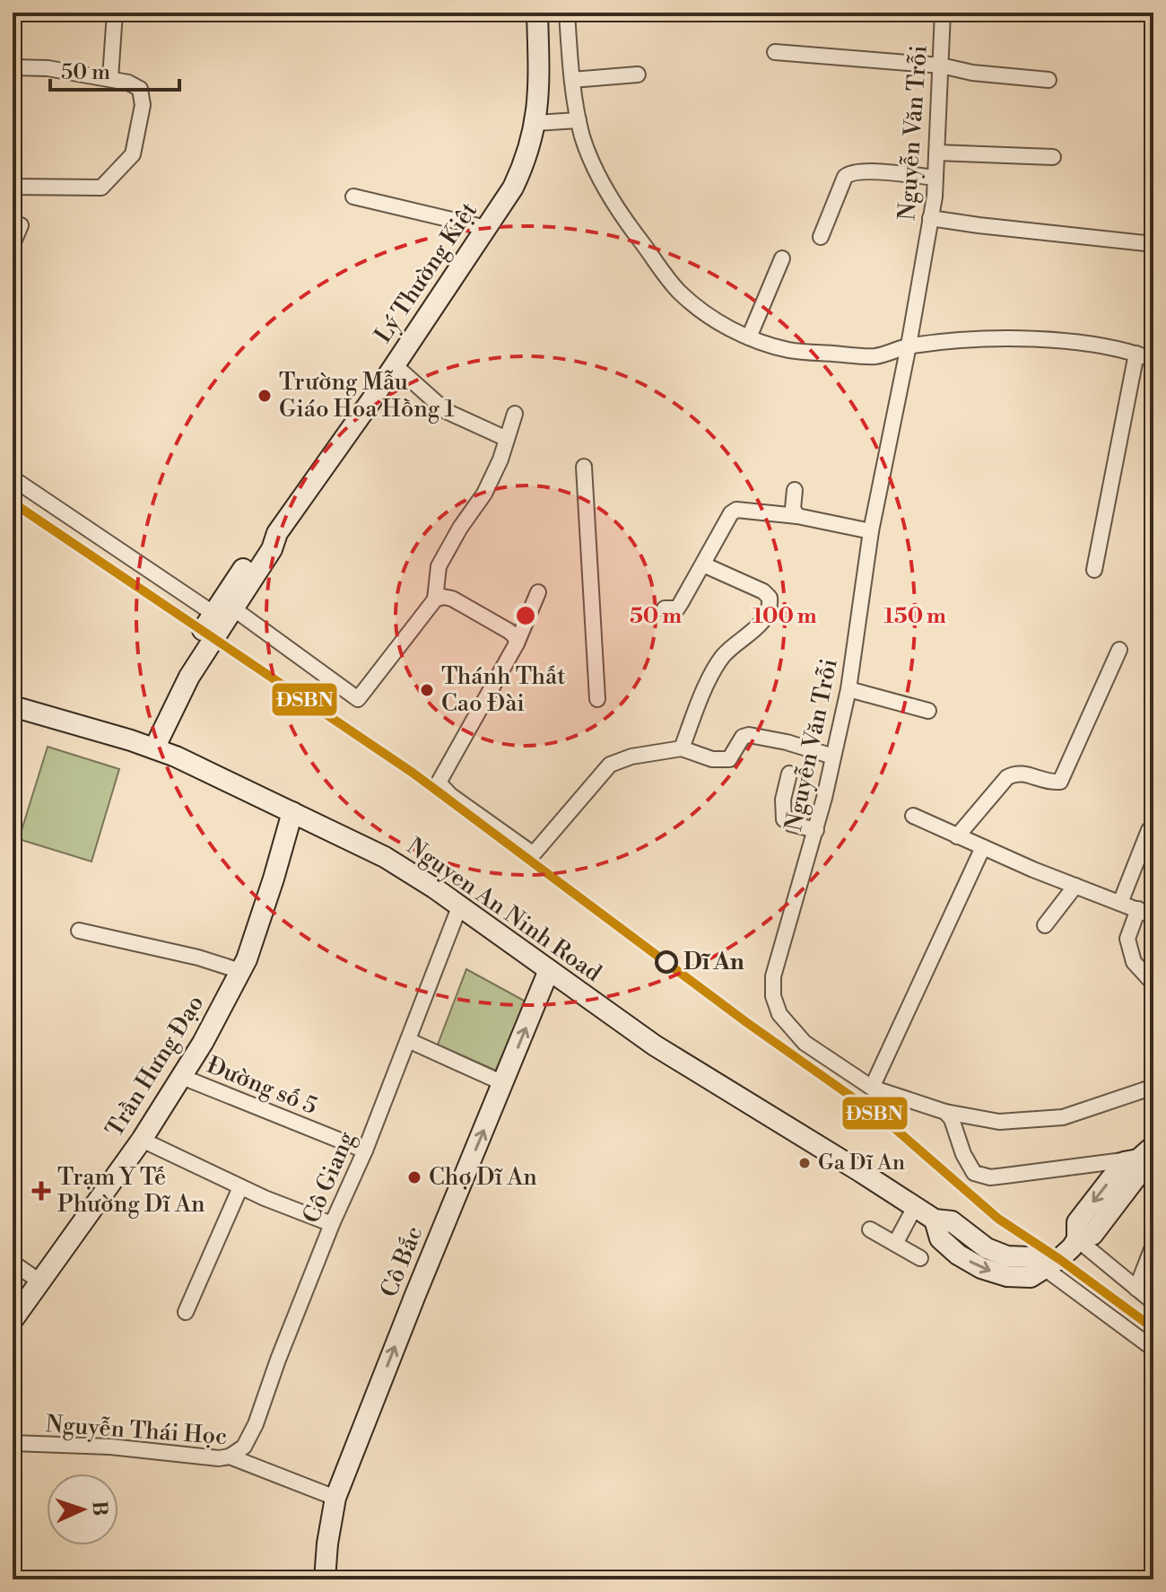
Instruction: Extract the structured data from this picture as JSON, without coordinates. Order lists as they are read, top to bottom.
{
  "streets": {
    "main road": [
      "Lý Thường Kiệt",
      "Nguyen An Ninh Road",
      "Trần Hưng Đạo",
      "Cô Bắc"
    ],
    "street": [
      "Nguyễn Văn Trỗi",
      "Đường số 5",
      "Cô Giang",
      "Nguyễn Thái Học"
    ]
  },
  "crossings": [
    ["Lý Thường Kiệt", "Nguyen An Ninh Road"],
    ["Nguyen An Ninh Road", "Trần Hưng Đạo"],
    ["Nguyen An Ninh Road", "Cô Giang"],
    ["Nguyen An Ninh Road", "Cô Bắc"],
    ["Trần Hưng Đạo", "Đường số 5"],
    ["Đường số 5", "Cô Giang"],
    ["Cô Giang", "Nguyễn Thái Học"],
    ["Cô Bắc", "Nguyễn Thái Học"]
  ],
  "one_way": ["Cô Bắc"],
  "places": {
    "other": [
      "Trường Mẫu Giáo Hoa Hồng 1",
      "Thánh Thất Cao Đài",
      "Dĩ An",
      "Ga Dĩ An",
      "Chợ Dĩ An"
    ],
    "health": ["Trạm Y Tế Phường Dĩ An"]
  },
  "lines": ["transit line ĐSBN"],
  "scale_bar": "50 m",
  "north": "right",
  "rings": ["50 m", "100 m", "150 m"]
}
